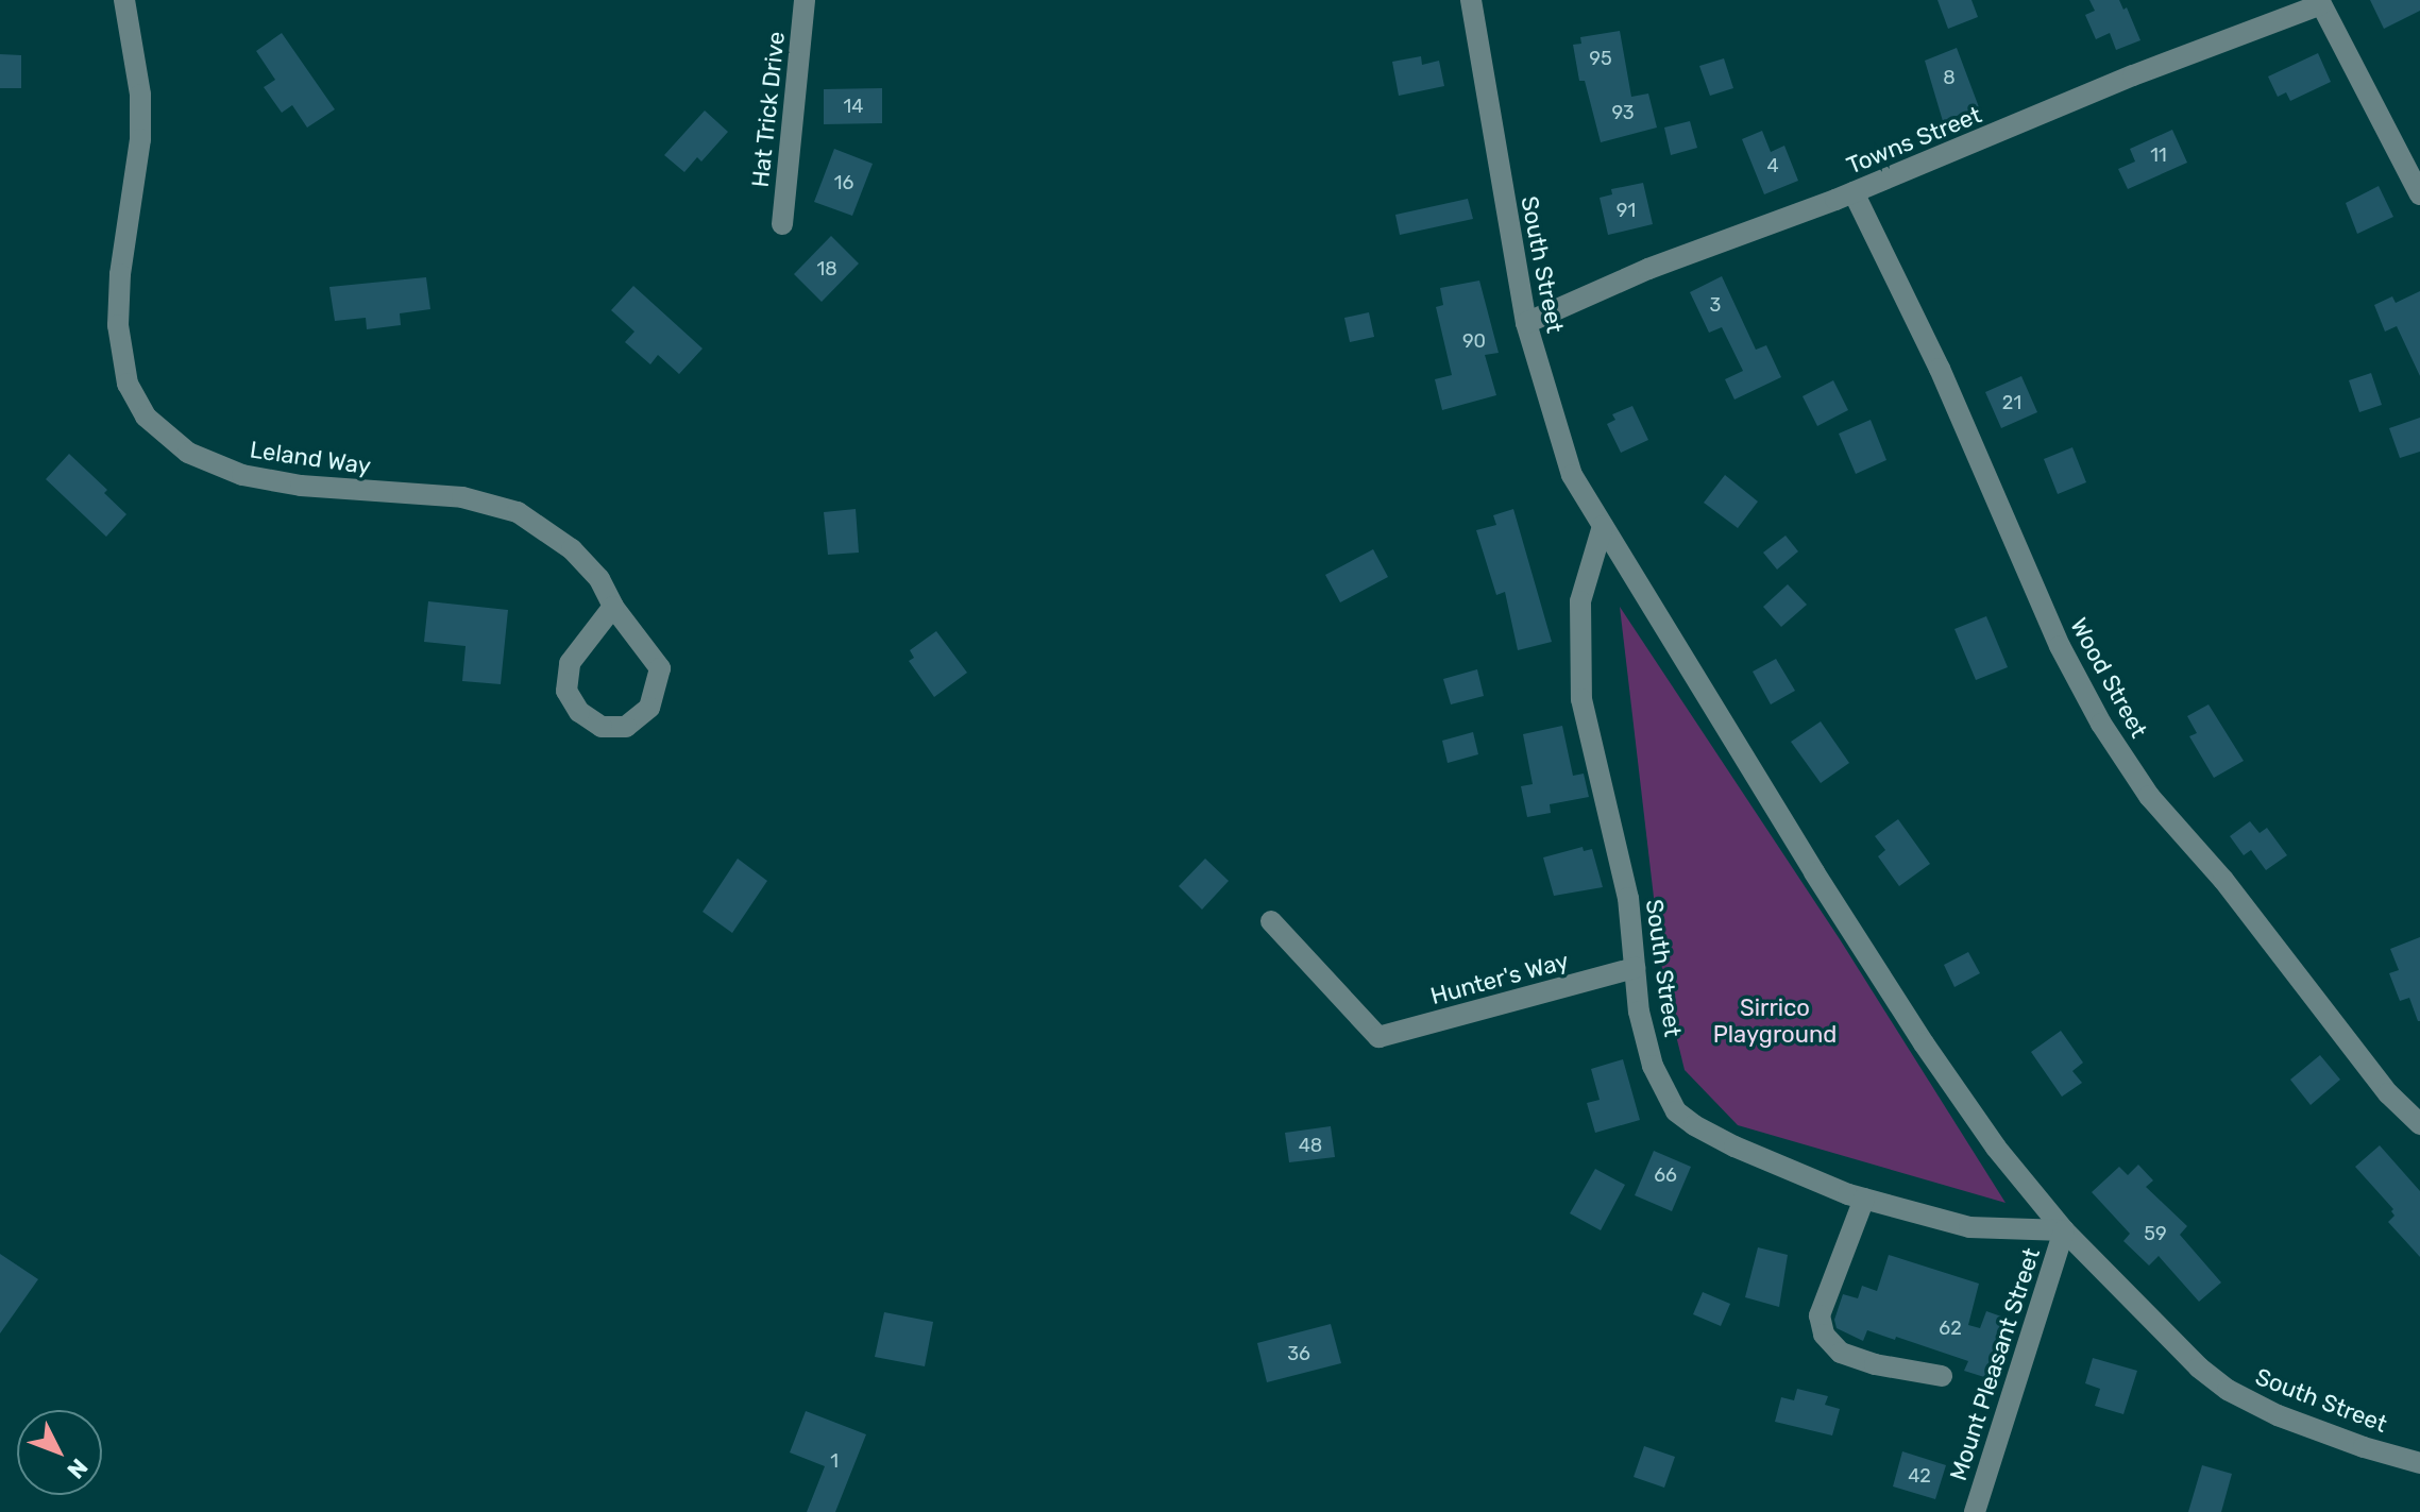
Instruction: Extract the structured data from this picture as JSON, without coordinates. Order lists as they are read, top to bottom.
{
  "streets": {
    "street": [
      "Hat Trick Drive",
      "Towns Street",
      "South Street",
      "Leland Way",
      "Wood Street",
      "Hunter's Way",
      "Mount Pleasant Street"
    ]
  },
  "crossings": [
    ["Towns Street", "South Street"],
    ["Towns Street", "Wood Street"],
    ["South Street", "Hunter's Way"],
    ["South Street", "Mount Pleasant Street"]
  ],
  "parks": ["Sirrico Playground"],
  "house_numbers": [
    "95",
    "8",
    "14",
    "93",
    "11",
    "4",
    "16",
    "91",
    "18",
    "3",
    "90",
    "21",
    "48",
    "66",
    "59",
    "62",
    "36",
    "1",
    "42"
  ],
  "north": "bottom right"
}
